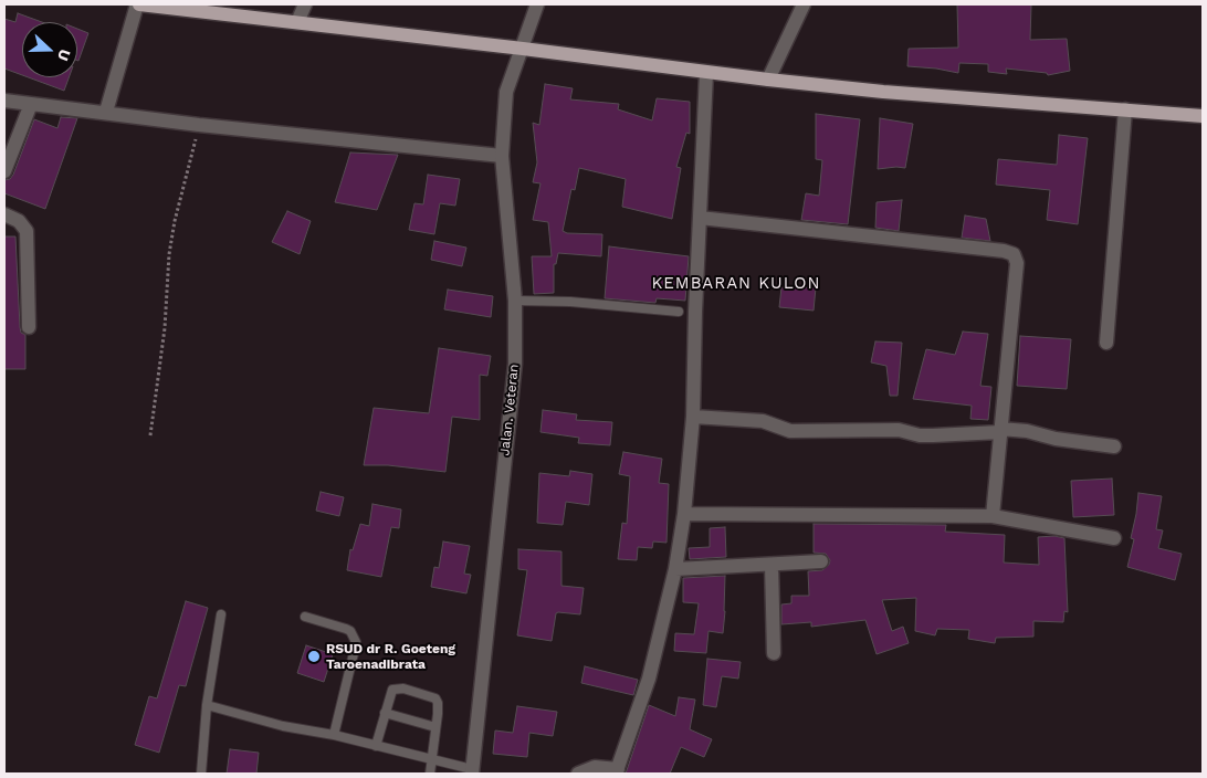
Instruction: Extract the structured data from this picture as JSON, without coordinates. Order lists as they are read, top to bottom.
{
  "streets": {
    "street": ["Jalan. Veteran"]
  },
  "districts": ["KEMBARAN KULON"],
  "places": ["RSUD dr R. Goeteng Taroenadibrata"],
  "north": "right"
}
